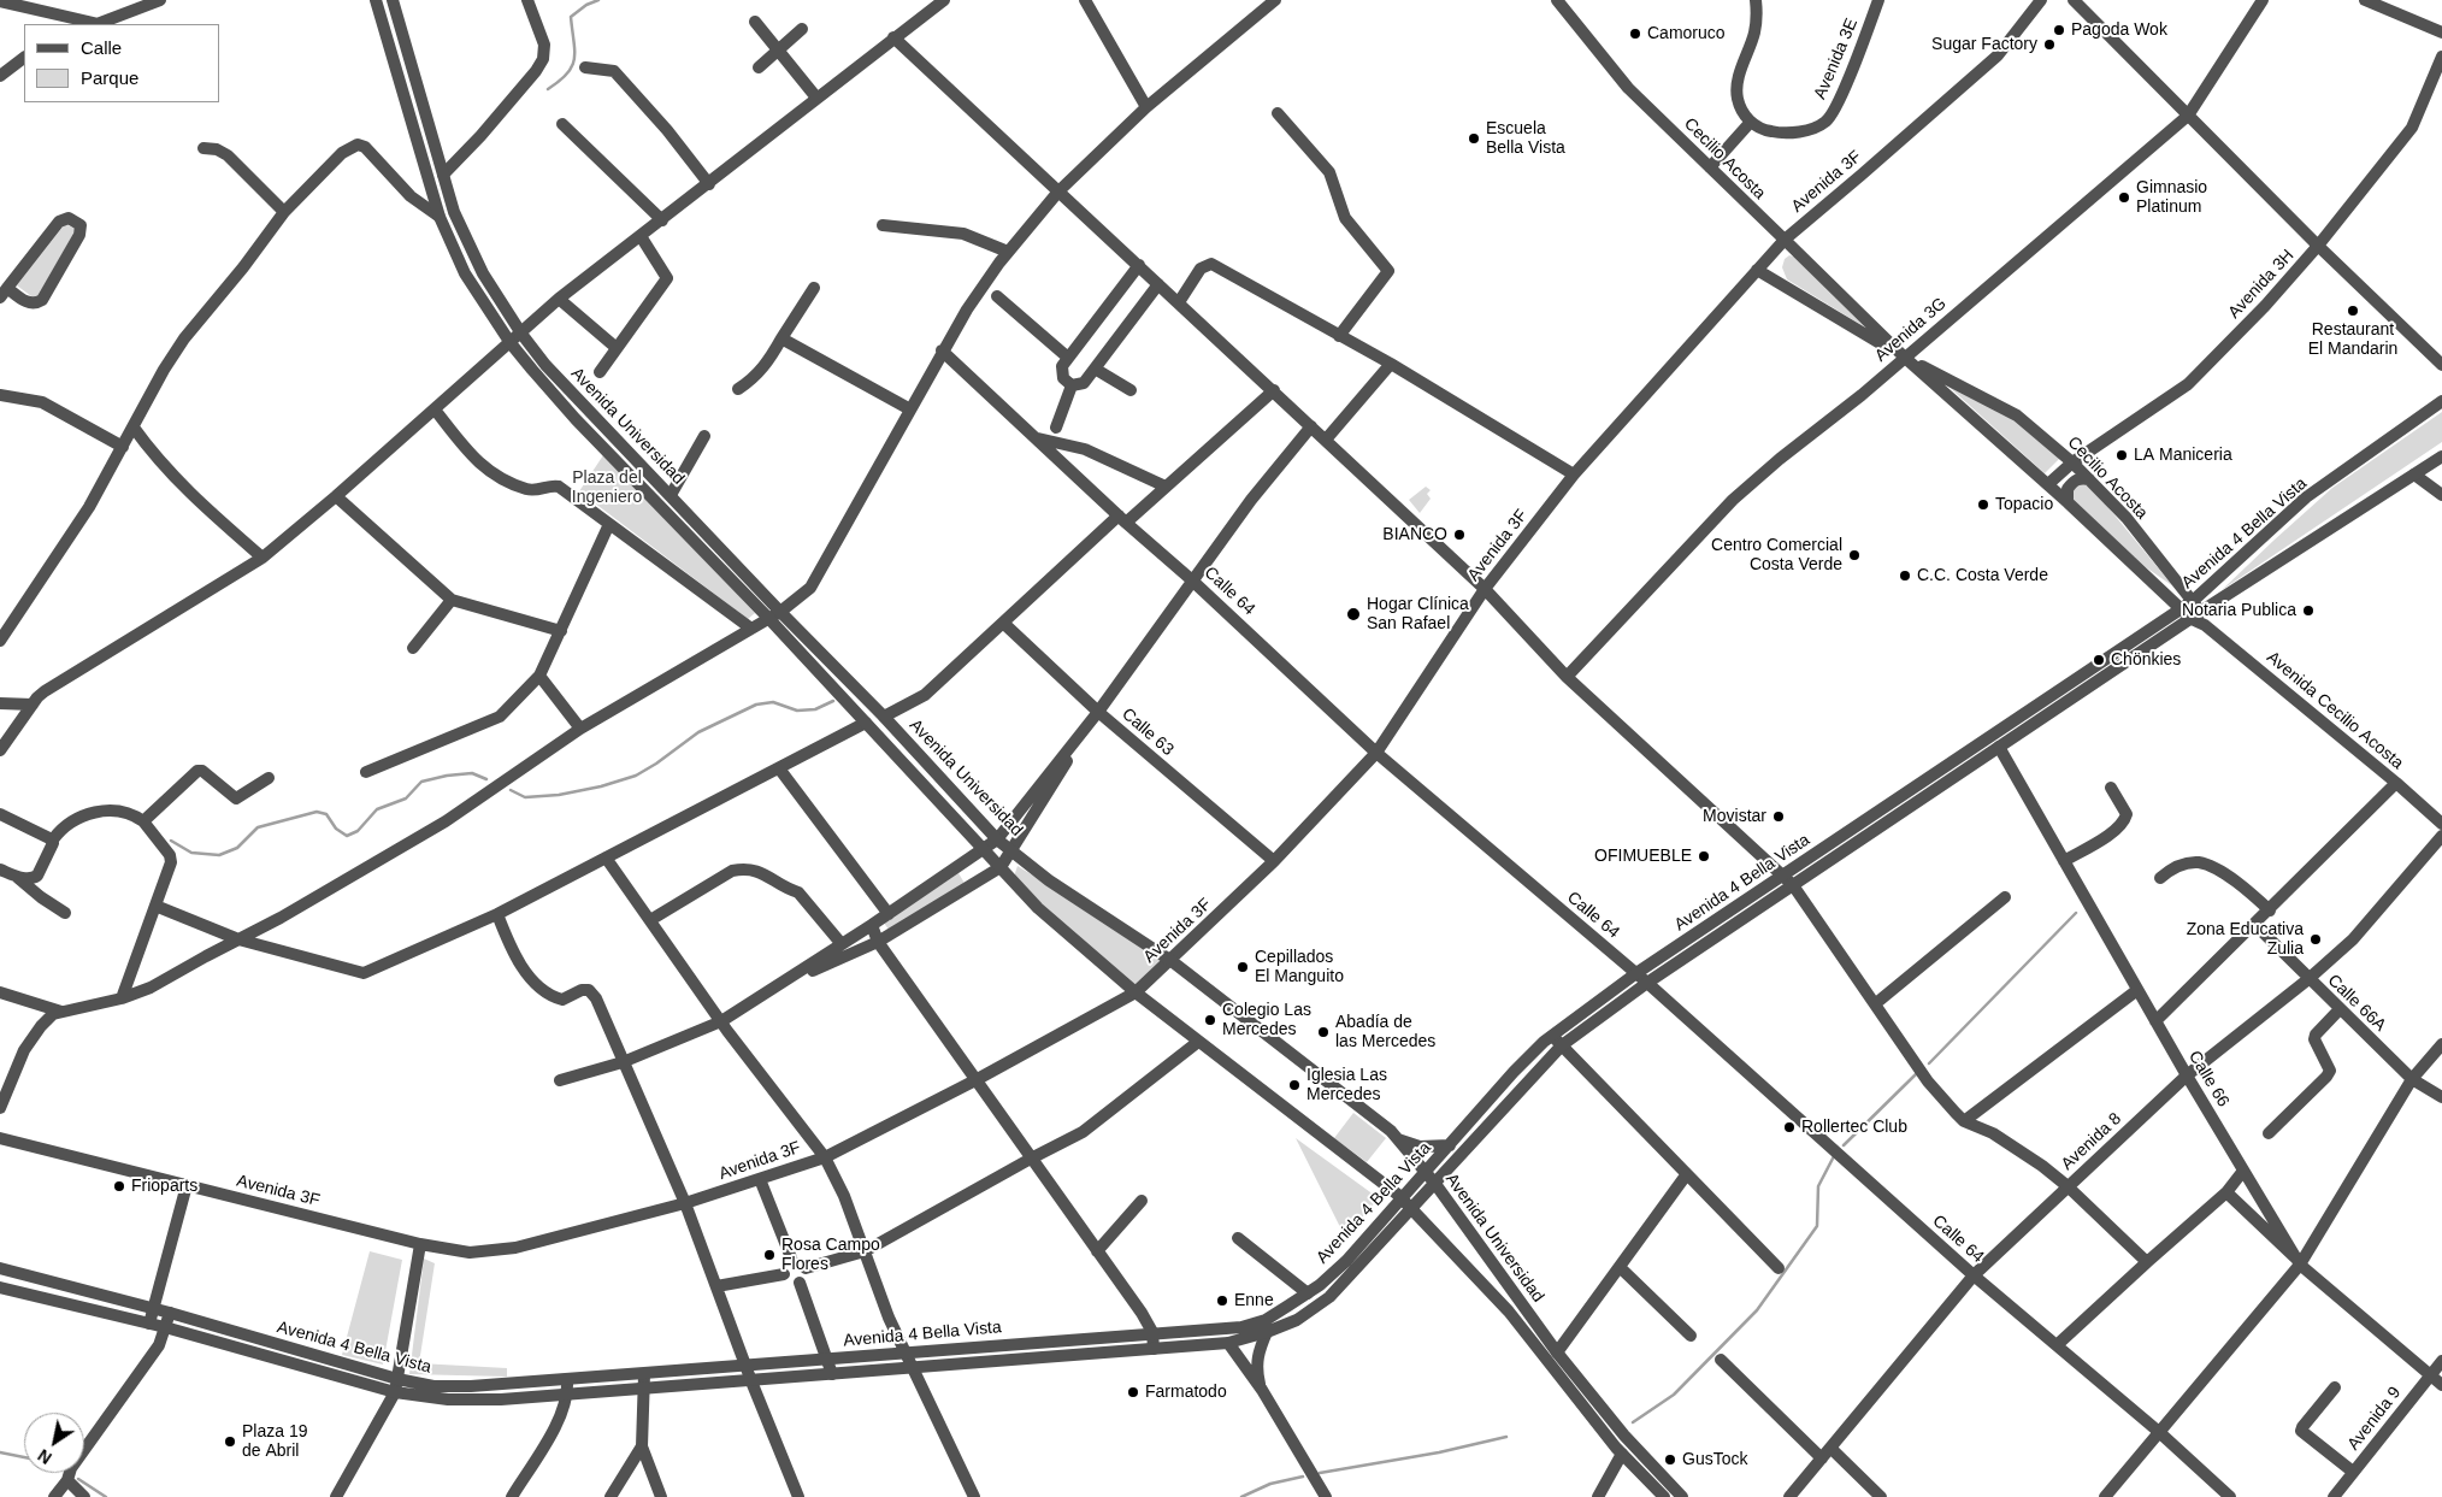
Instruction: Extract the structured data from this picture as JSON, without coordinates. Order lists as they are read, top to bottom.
{
  "streets": {
    "street": [
      "Avenida 3E",
      "Cecilio Acosta",
      "Avenida 3F",
      "Avenida 3H",
      "Avenida 3G",
      "Avenida Universidad",
      "Avenida 4 Bella Vista",
      "Calle 64",
      "Avenida Cecilio Acosta",
      "Calle 63",
      "Calle 66A",
      "Calle 66",
      "Avenida 8",
      "Avenida 9"
    ]
  },
  "crossings": [
    ["Cecilio Acosta", "Avenida 3F"],
    ["Cecilio Acosta", "Avenida 3H"],
    ["Cecilio Acosta", "Avenida 3G"],
    ["Cecilio Acosta", "Avenida 4 Bella Vista"],
    ["Cecilio Acosta", "Avenida Cecilio Acosta"],
    ["Avenida 3F", "Avenida Universidad"],
    ["Avenida 3F", "Calle 64"],
    ["Avenida 3F", "Calle 63"],
    ["Avenida Universidad", "Avenida 4 Bella Vista"],
    ["Avenida 4 Bella Vista", "Calle 64"],
    ["Avenida 4 Bella Vista", "Avenida Cecilio Acosta"],
    ["Avenida 4 Bella Vista", "Calle 66"],
    ["Calle 64", "Avenida 8"],
    ["Calle 66A", "Avenida 8"],
    ["Calle 66", "Avenida 8"],
    ["Calle 66", "Avenida 9"]
  ],
  "parks": ["Plaza del Ingeniero"],
  "places": [
    "Pagoda Wok",
    "Camoruco",
    "Sugar Factory",
    "Escuela Bella Vista",
    "Gimnasio Platinum",
    "Restaurant El Mandarin",
    "LA Maniceria",
    "Topacio",
    "BIANCO",
    "Centro Comercial Costa Verde",
    "C.C. Costa Verde",
    "Notaria Publica",
    "Hogar Clínica San Rafael",
    "Chönkies",
    "Movistar",
    "OFIMUEBLE",
    "Zona Educativa Zulia",
    "Cepillados El Manguito",
    "Colegio Las Mercedes",
    "Abadía de las Mercedes",
    "Iglesia Las Mercedes",
    "Rollertec Club",
    "Frioparts",
    "Rosa Campo Flores",
    "Enne",
    "Farmatodo",
    "Plaza 19 de Abril",
    "GusTock"
  ],
  "legend": ["Calle", "Parque"],
  "north": "bottom left"
}
